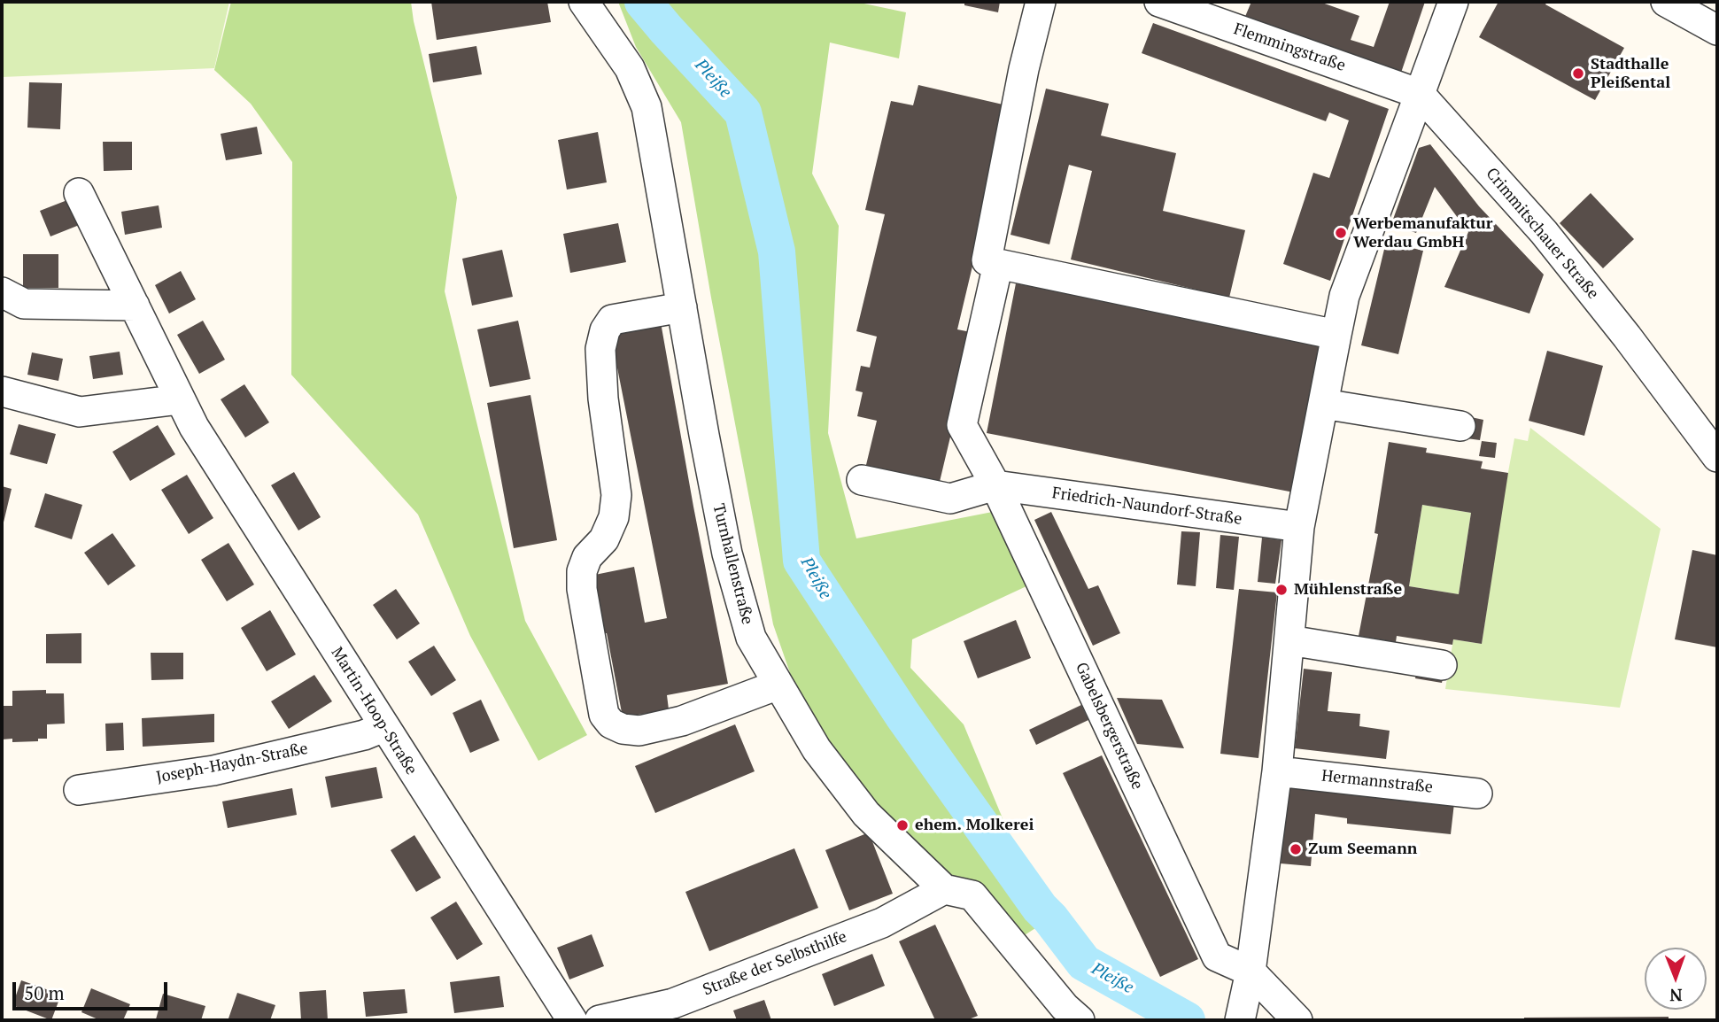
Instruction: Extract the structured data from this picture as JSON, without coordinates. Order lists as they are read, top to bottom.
{
  "streets": {
    "street": [
      "Flemmingstraße",
      "Crimmitschauer Straße",
      "Friedrich-Naundorf-Straße",
      "Turnhallenstraße",
      "Martin-Hoop-Straße",
      "Gabelsbergerstraße",
      "Joseph-Haydn-Straße",
      "Hermannstraße",
      "Straße der Selbsthilfe"
    ]
  },
  "crossings": [
    ["Flemmingstraße", "Crimmitschauer Straße"],
    ["Friedrich-Naundorf-Straße", "Gabelsbergerstraße"],
    ["Turnhallenstraße", "Straße der Selbsthilfe"],
    ["Martin-Hoop-Straße", "Joseph-Haydn-Straße"]
  ],
  "water": ["Pleiße"],
  "places": [
    "Stadthalle Pleißental",
    "Werbemanufaktur Werdau GmbH",
    "Mühlenstraße",
    "ehem. Molkerei",
    "Zum Seemann"
  ],
  "scale_bar": "50 m",
  "north": "bottom"
}
